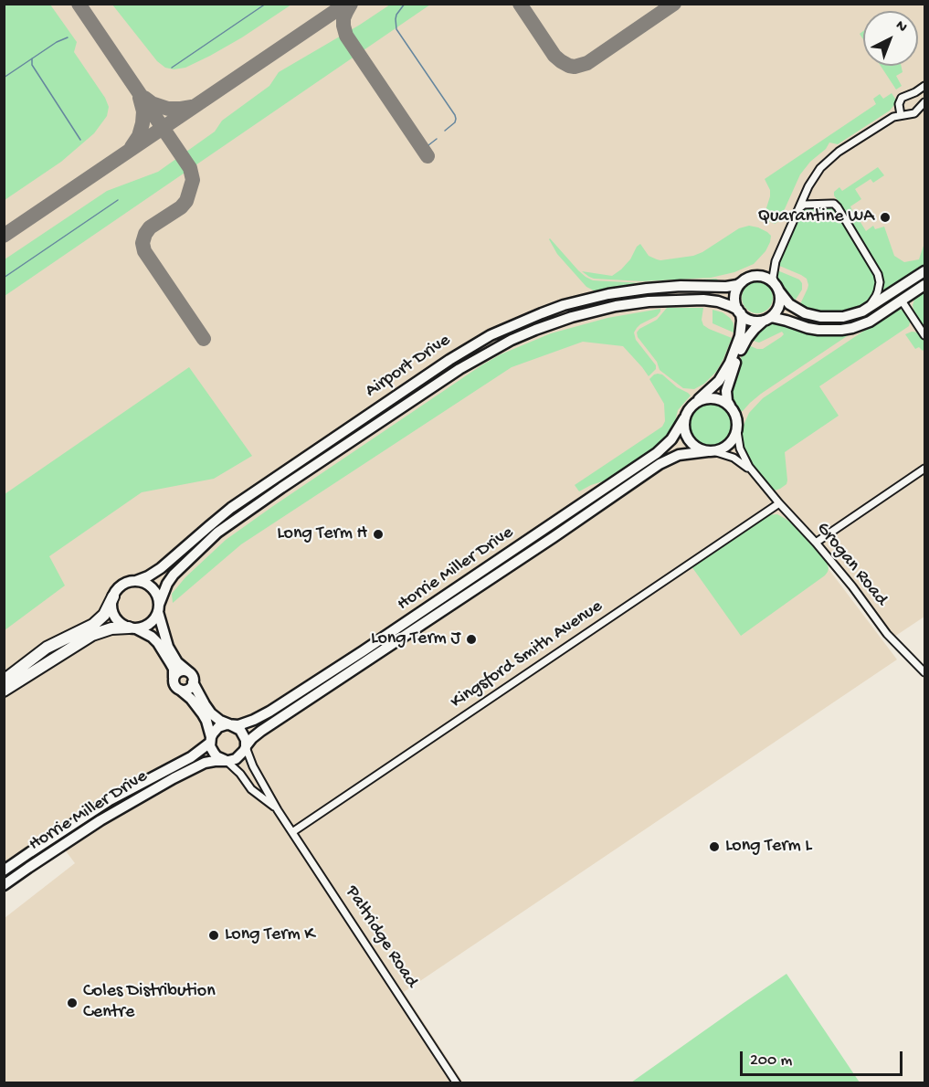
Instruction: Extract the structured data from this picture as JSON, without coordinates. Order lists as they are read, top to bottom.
{
  "streets": {
    "main road": ["Airport Drive", "Horrie Miller Drive"],
    "street": ["Grogan Road", "Kingsford Smith Avenue", "Paltridge Road"]
  },
  "crossings": [
    ["Grogan Road", "Horrie Miller Drive"],
    ["Grogan Road", "Kingsford Smith Avenue"],
    ["Horrie Miller Drive", "Paltridge Road"],
    ["Kingsford Smith Avenue", "Paltridge Road"]
  ],
  "places": [
    "Quarantine WA",
    "Long Term H",
    "Long Term J",
    "Long Term L",
    "Long Term K",
    "Coles Distribution Centre"
  ],
  "scale_bar": "200 m",
  "north": "top right"
}
